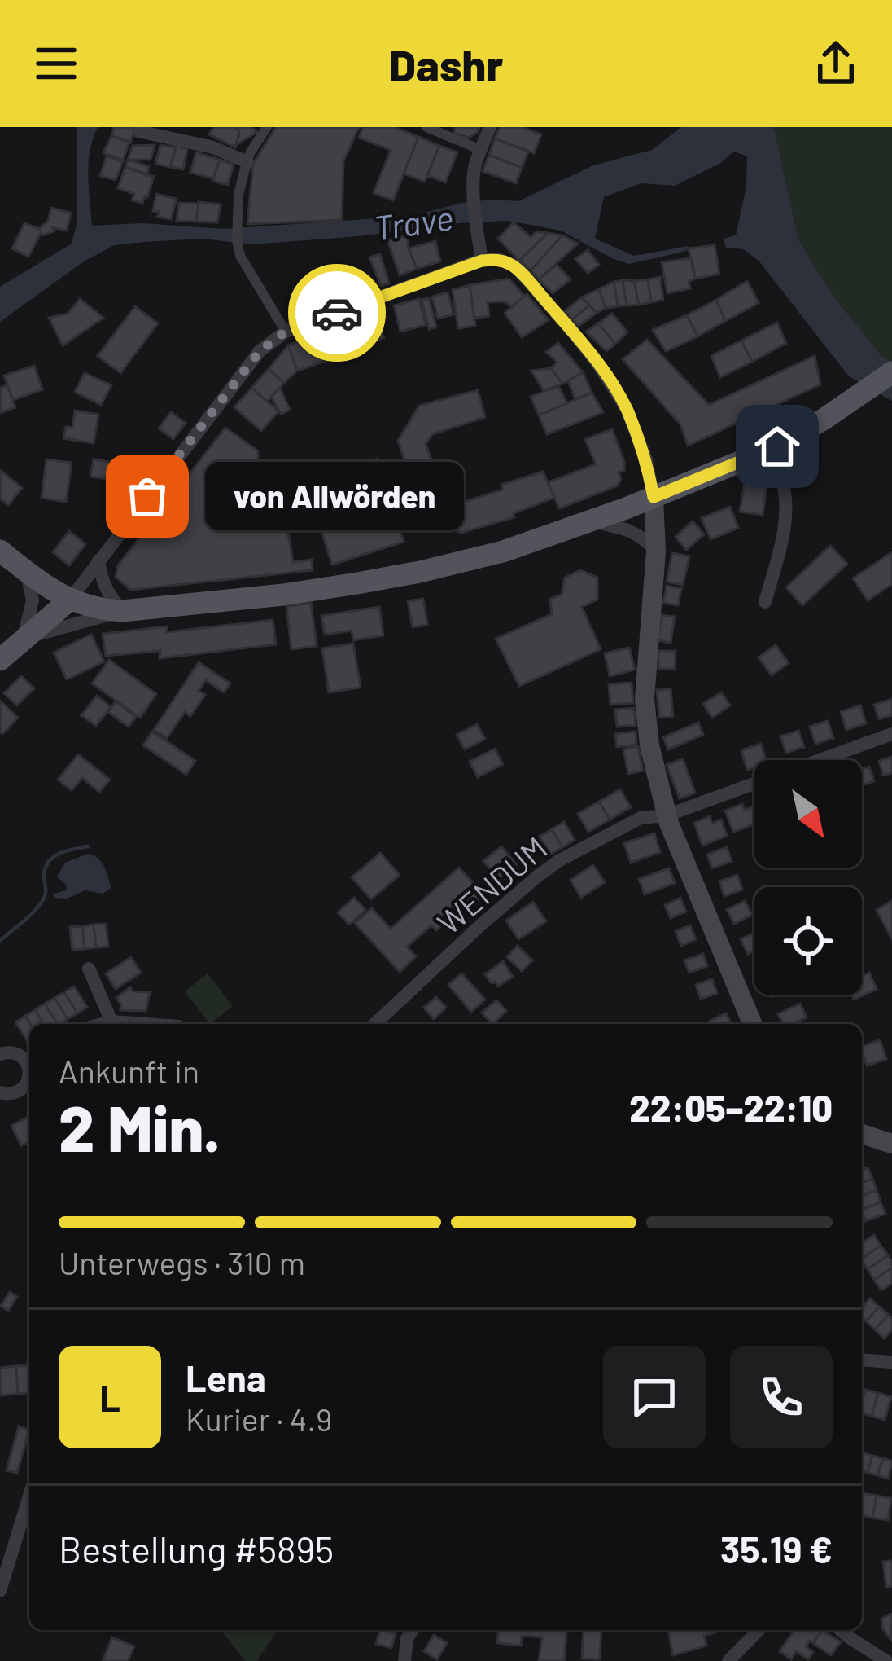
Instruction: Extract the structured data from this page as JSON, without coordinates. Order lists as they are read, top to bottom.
{
  "streets": {
    "street": ["WENDUM"]
  },
  "water": ["Trave"],
  "places": ["von Allwörden"],
  "north": "bottom right",
  "page": {
    "header": "Dashr",
    "bubble": "von Allwörden",
    "heading": ["2 Min.", "Ankunft in", "22:05–22:10"],
    "panel": [
      "Lena",
      "Kurier · 4.9",
      "Bestellung #5895",
      "35.19 €"
    ],
    "bar": "Unterwegs · 310 m",
    "round": "L"
  }
}
